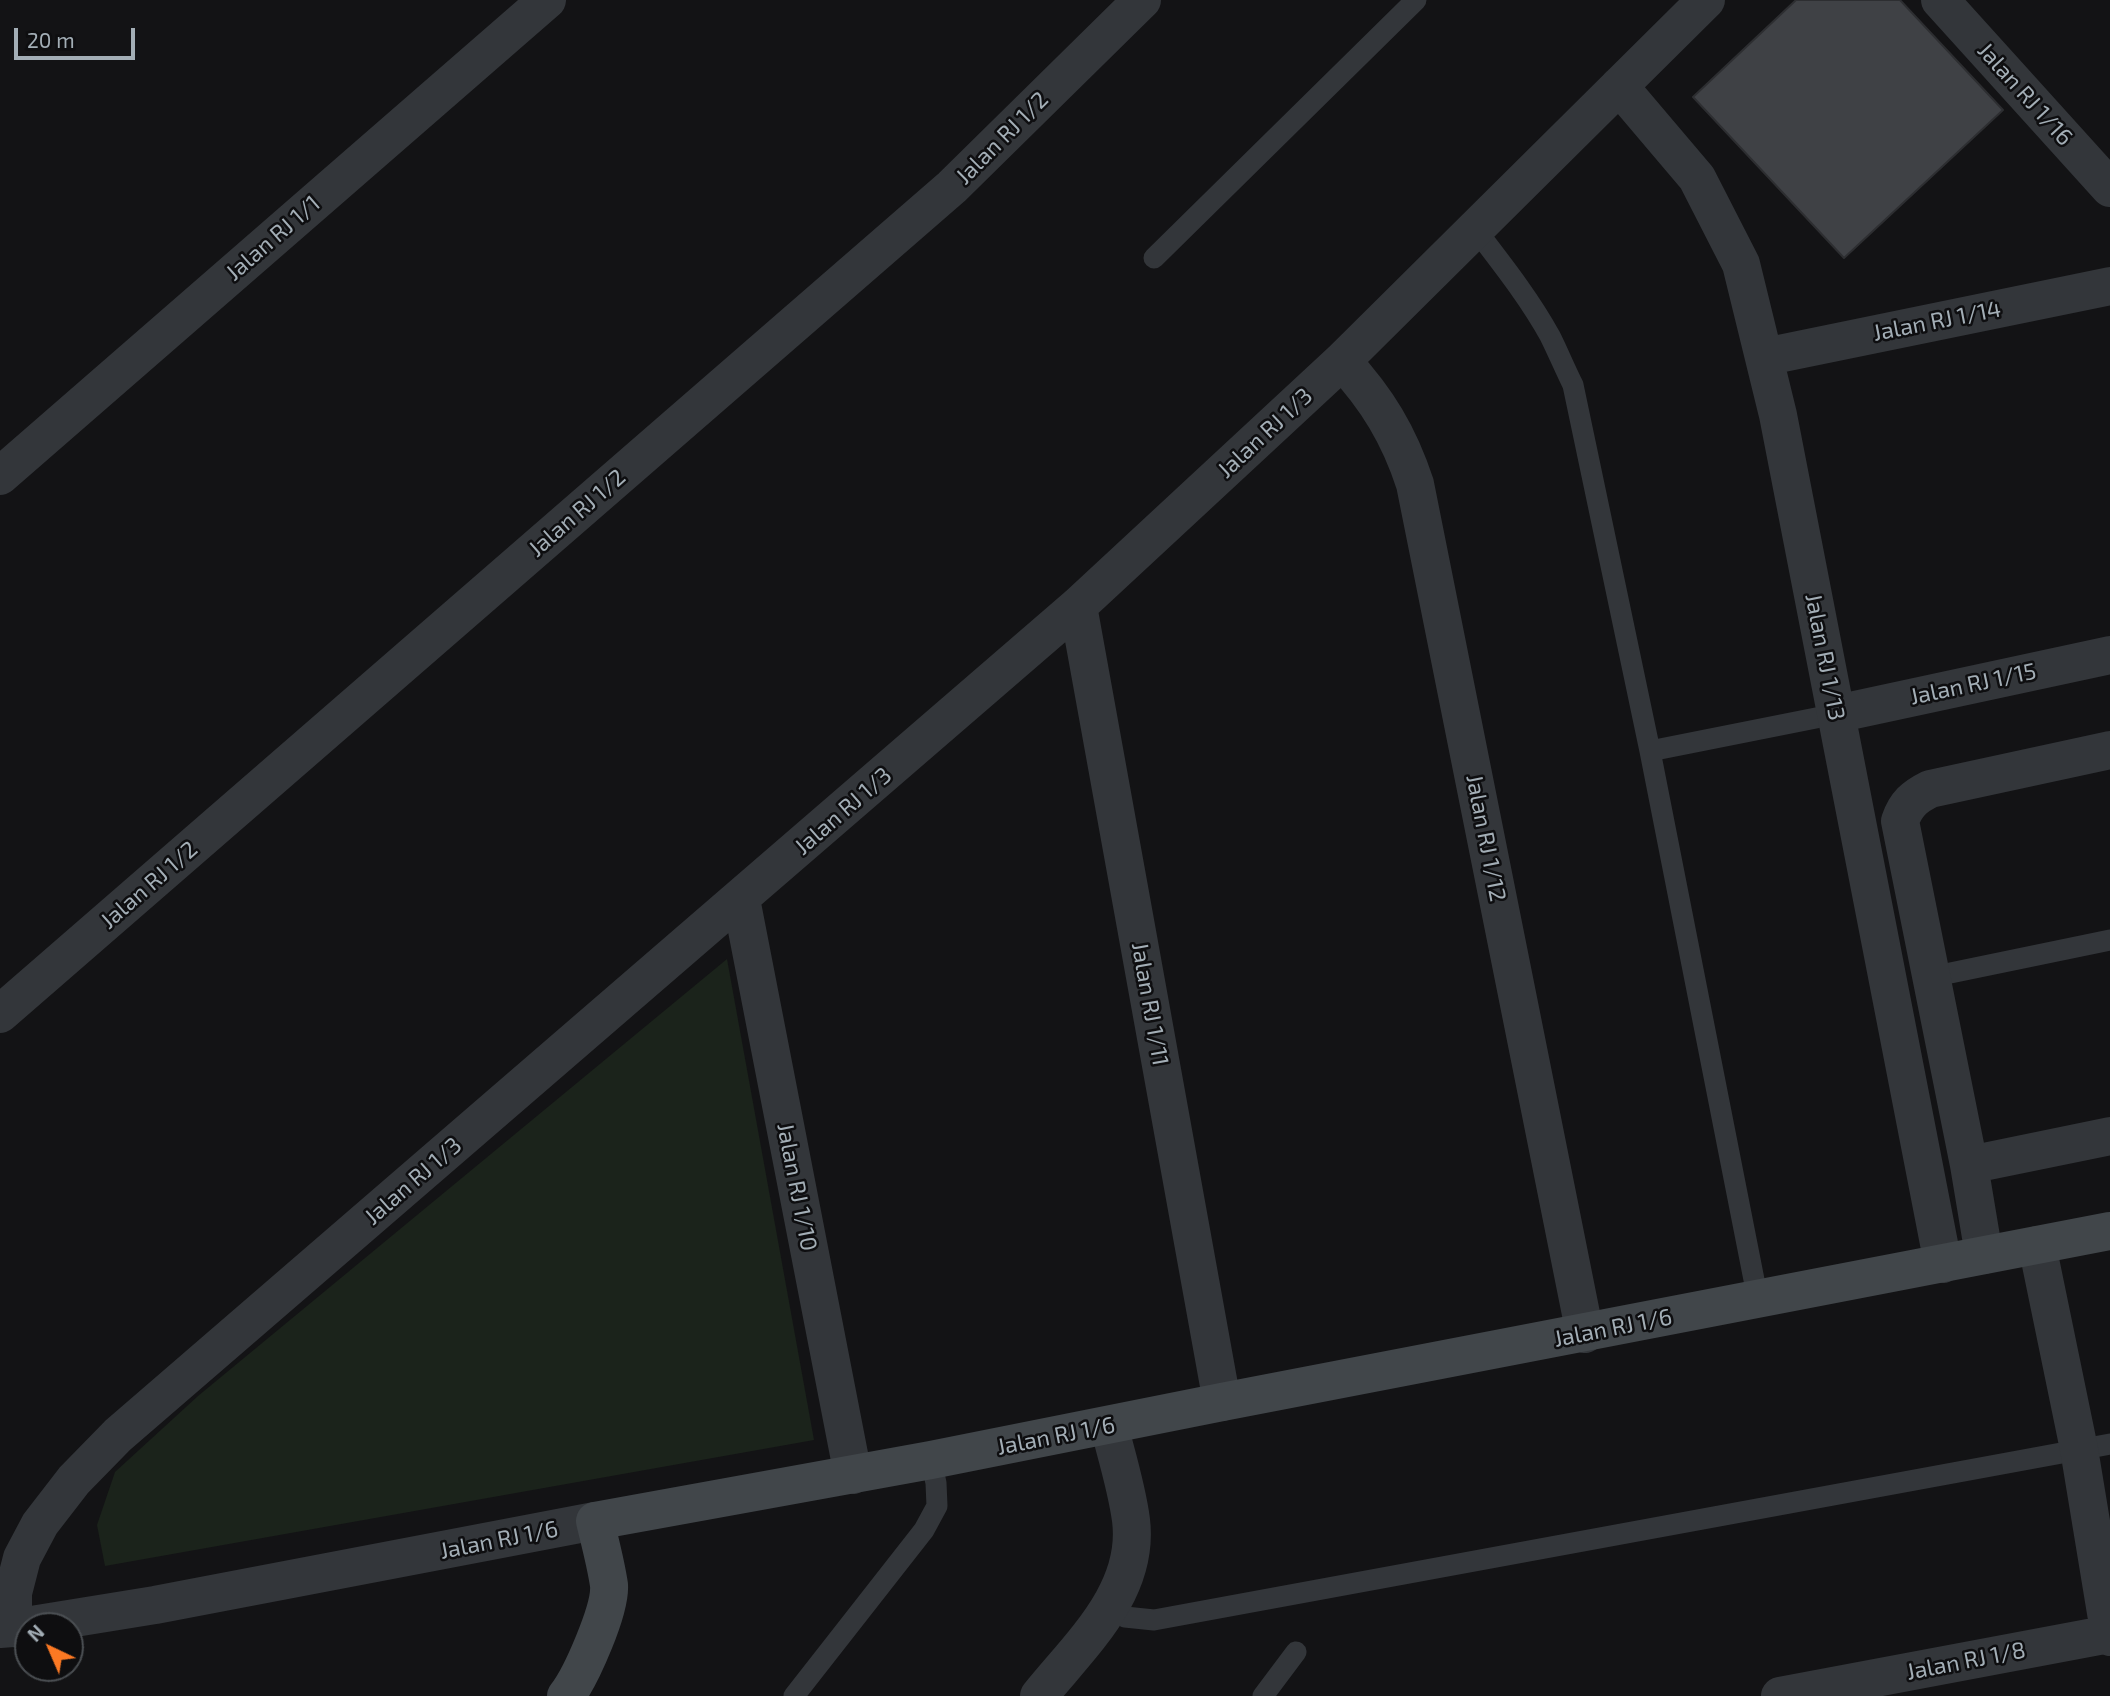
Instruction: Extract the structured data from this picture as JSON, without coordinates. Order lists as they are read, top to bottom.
{
  "streets": {
    "street": [
      "Jalan RJ 1/16",
      "Jalan RJ 1/2",
      "Jalan RJ 1/1",
      "Jalan RJ 1/14",
      "Jalan RJ 1/3",
      "Jalan RJ 1/13",
      "Jalan RJ 1/15",
      "Jalan RJ 1/12",
      "Jalan RJ 1/11",
      "Jalan RJ 1/10",
      "Jalan RJ 1/6",
      "Jalan RJ 1/8"
    ]
  },
  "crossings": [
    ["Jalan RJ 1/14", "Jalan RJ 1/13"],
    ["Jalan RJ 1/3", "Jalan RJ 1/13"],
    ["Jalan RJ 1/3", "Jalan RJ 1/12"],
    ["Jalan RJ 1/3", "Jalan RJ 1/11"],
    ["Jalan RJ 1/3", "Jalan RJ 1/10"],
    ["Jalan RJ 1/3", "Jalan RJ 1/6"],
    ["Jalan RJ 1/13", "Jalan RJ 1/15"],
    ["Jalan RJ 1/13", "Jalan RJ 1/6"],
    ["Jalan RJ 1/12", "Jalan RJ 1/6"],
    ["Jalan RJ 1/11", "Jalan RJ 1/6"],
    ["Jalan RJ 1/10", "Jalan RJ 1/6"]
  ],
  "scale_bar": "20 m",
  "north": "top left"
}
